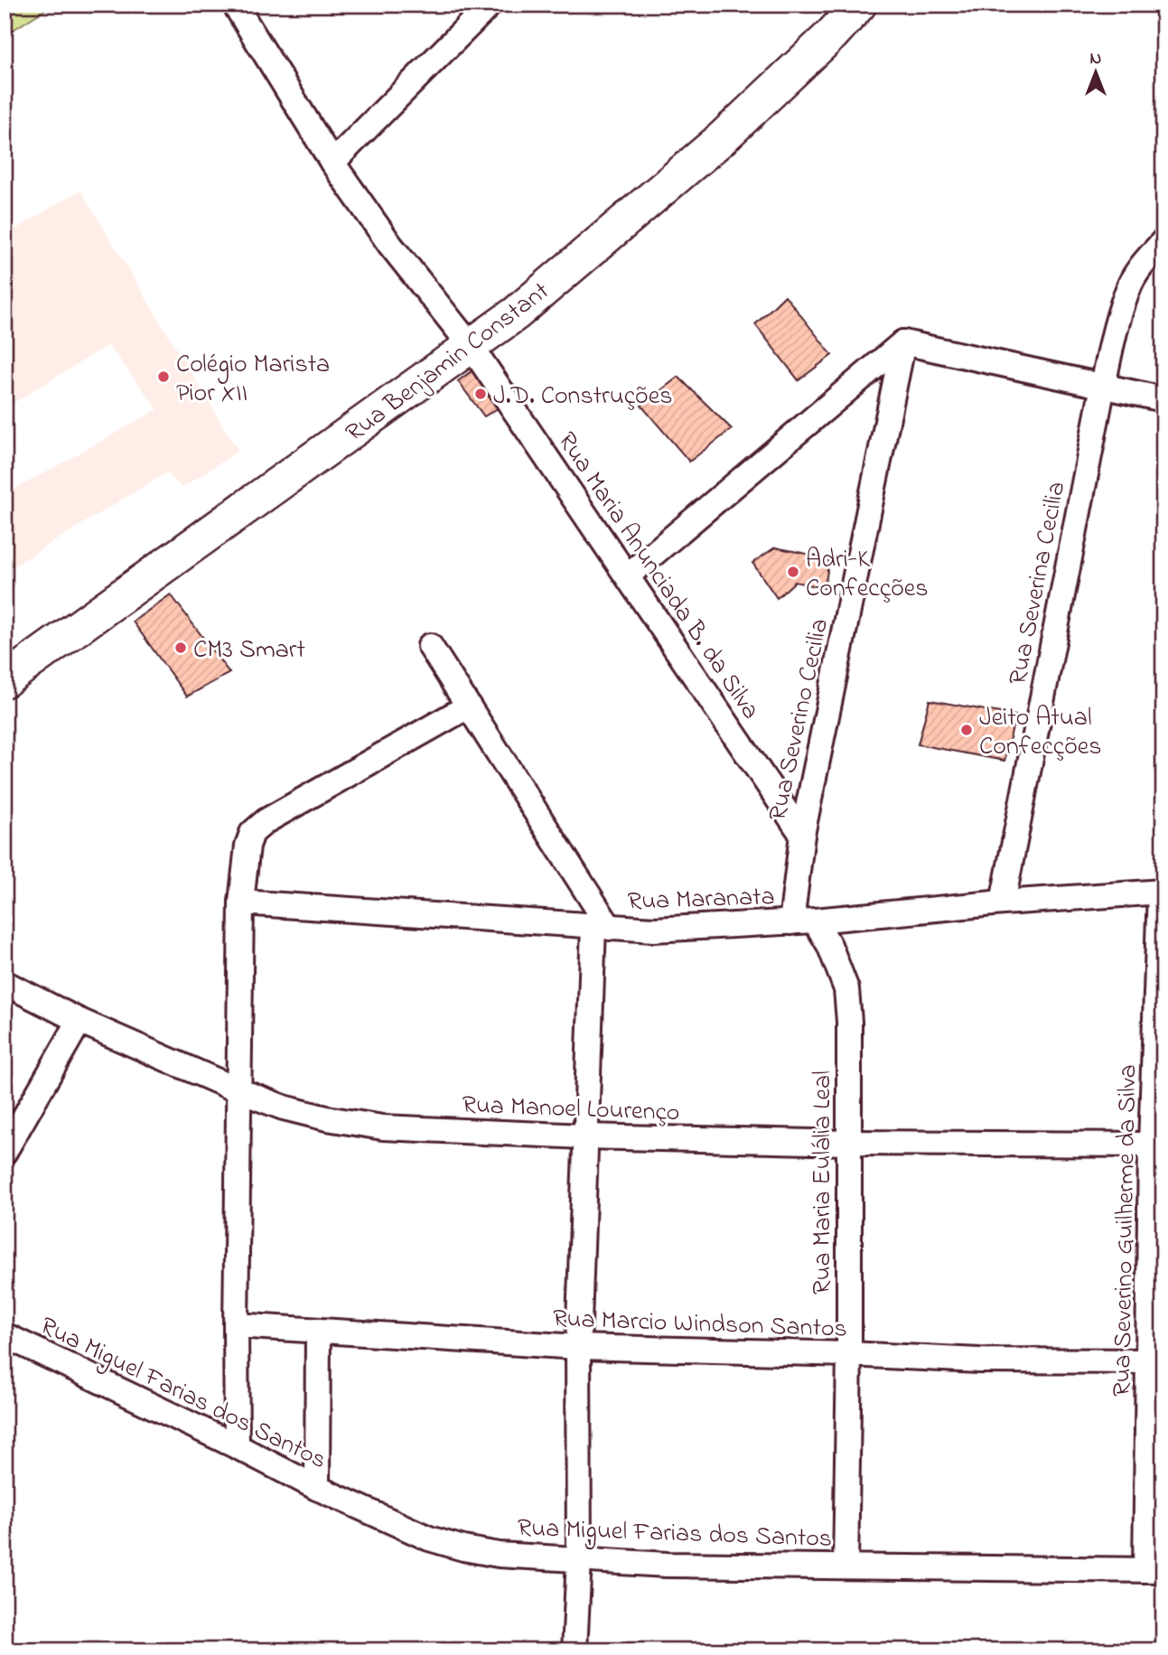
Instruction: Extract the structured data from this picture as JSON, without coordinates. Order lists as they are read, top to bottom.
{
  "streets": {
    "main road": ["Rua Benjamin Constant"],
    "street": [
      "Rua Maria Anunciada B. da Silva",
      "Rua Severina Cecilia",
      "Rua Severino Cecilia",
      "Rua Maranata",
      "Rua Manoel Lourenço",
      "Rua Maria Eulália Leal",
      "Rua Severino Guilherme da Silva",
      "Rua Marcio Windson Santos",
      "Rua Miguel Farias dos Santos"
    ]
  },
  "crossings": [
    ["Rua Benjamin Constant", "Rua Maria Anunciada B. da Silva"],
    ["Rua Maria Anunciada B. da Silva", "Rua Severino Cecilia"],
    ["Rua Severina Cecilia", "Rua Maranata"],
    ["Rua Severino Cecilia", "Rua Maranata"],
    ["Rua Severino Cecilia", "Rua Maria Eulália Leal"],
    ["Rua Maranata", "Rua Maria Eulália Leal"],
    ["Rua Maranata", "Rua Severino Guilherme da Silva"],
    ["Rua Manoel Lourenço", "Rua Maria Eulália Leal"],
    ["Rua Manoel Lourenço", "Rua Severino Guilherme da Silva"],
    ["Rua Maria Eulália Leal", "Rua Marcio Windson Santos"],
    ["Rua Maria Eulália Leal", "Rua Miguel Farias dos Santos"],
    ["Rua Severino Guilherme da Silva", "Rua Marcio Windson Santos"],
    ["Rua Severino Guilherme da Silva", "Rua Miguel Farias dos Santos"]
  ],
  "places": [
    "Colégio Marista Pior XII",
    "J.D. Construções",
    "Adri-K Confecções",
    "CM3 Smart",
    "Jeito Atual Confecções"
  ],
  "north": "top"
}
